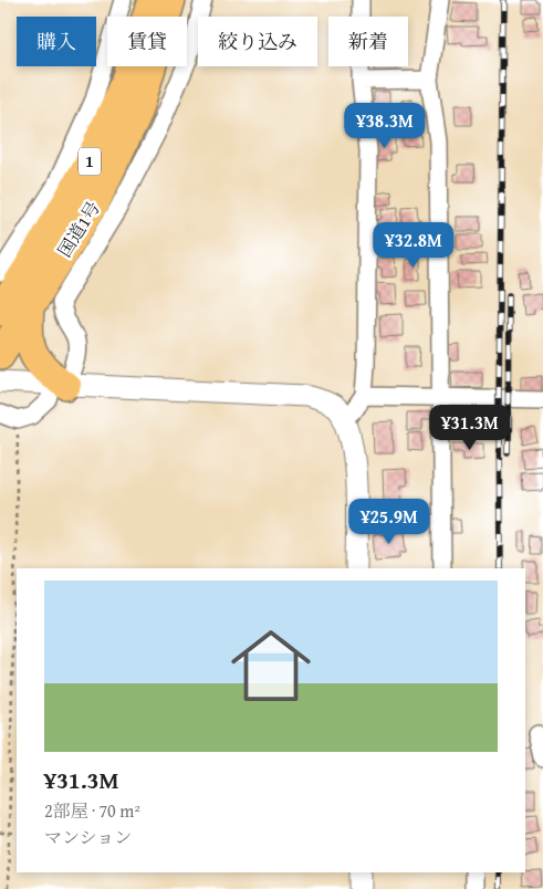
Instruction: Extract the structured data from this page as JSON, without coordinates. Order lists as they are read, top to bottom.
{
  "streets": {
    "highway": ["1", "国道1号"]
  },
  "page": {
    "chip": [
      "購入",
      "賃貸",
      "絞り込み",
      "新着"
    ],
    "price": [
      "¥38.3M",
      "¥32.8M",
      "¥31.3M",
      "¥25.9M"
    ],
    "list": [
      {
        "name": "¥31.3M",
        "note": "2部屋 · 70 m² · マンション"
      }
    ]
  }
}
